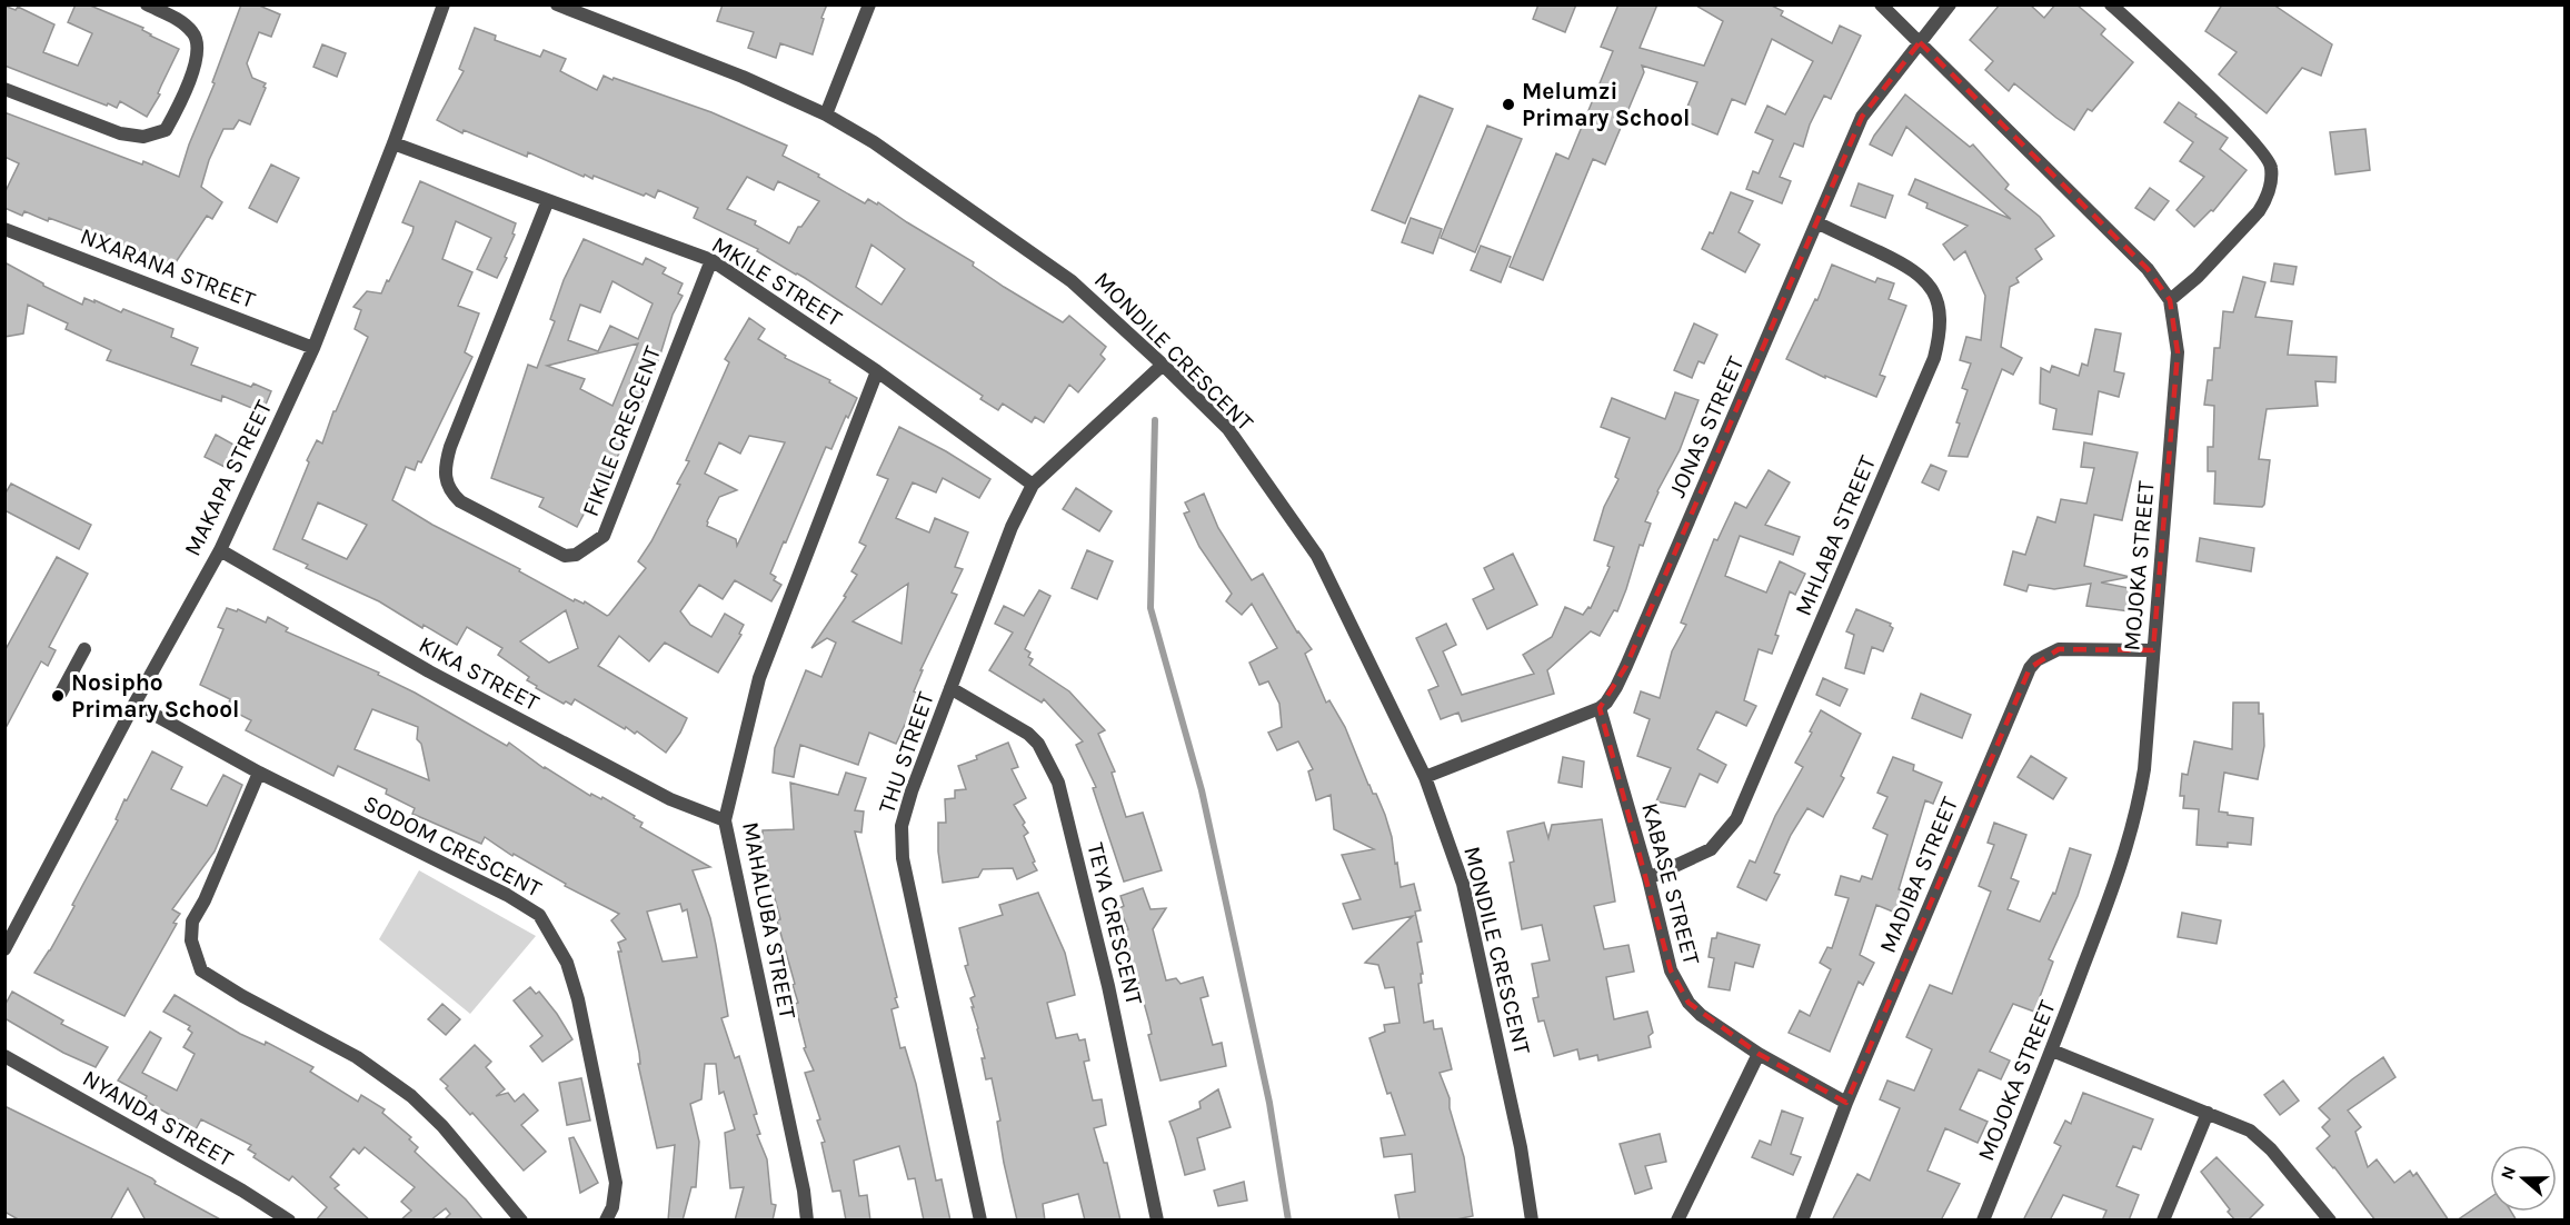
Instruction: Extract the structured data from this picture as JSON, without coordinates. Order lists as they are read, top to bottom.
{
  "streets": {
    "street": [
      "NXARANA STREET",
      "MKILE STREET",
      "MONDILE CRESCENT",
      "JONAS STREET",
      "FIKILE CRESCENT",
      "MAKAPA STREET",
      "MHLABA STREET",
      "MOJOKA STREET",
      "KIKA STREET",
      "THU STREET",
      "SODOM CRESCENT",
      "MADIBA STREET",
      "KABASE STREET",
      "MAHALUBA STREET",
      "TEYA CRESCENT",
      "NYANDA STREET"
    ]
  },
  "crossings": [
    ["NXARANA STREET", "MAKAPA STREET"],
    ["MKILE STREET", "FIKILE CRESCENT"],
    ["MKILE STREET", "MAKAPA STREET"],
    ["MKILE STREET", "THU STREET"],
    ["MKILE STREET", "MAHALUBA STREET"],
    ["MONDILE CRESCENT", "THU STREET"],
    ["JONAS STREET", "MHLABA STREET"],
    ["JONAS STREET", "MOJOKA STREET"],
    ["JONAS STREET", "KABASE STREET"],
    ["MAKAPA STREET", "KIKA STREET"],
    ["MAKAPA STREET", "SODOM CRESCENT"],
    ["MHLABA STREET", "KABASE STREET"],
    ["MOJOKA STREET", "MADIBA STREET"],
    ["KIKA STREET", "MAHALUBA STREET"],
    ["THU STREET", "TEYA CRESCENT"],
    ["MADIBA STREET", "KABASE STREET"]
  ],
  "places": ["Melumzi Primary School", "Nosipho Primary School"],
  "north": "left"
}
